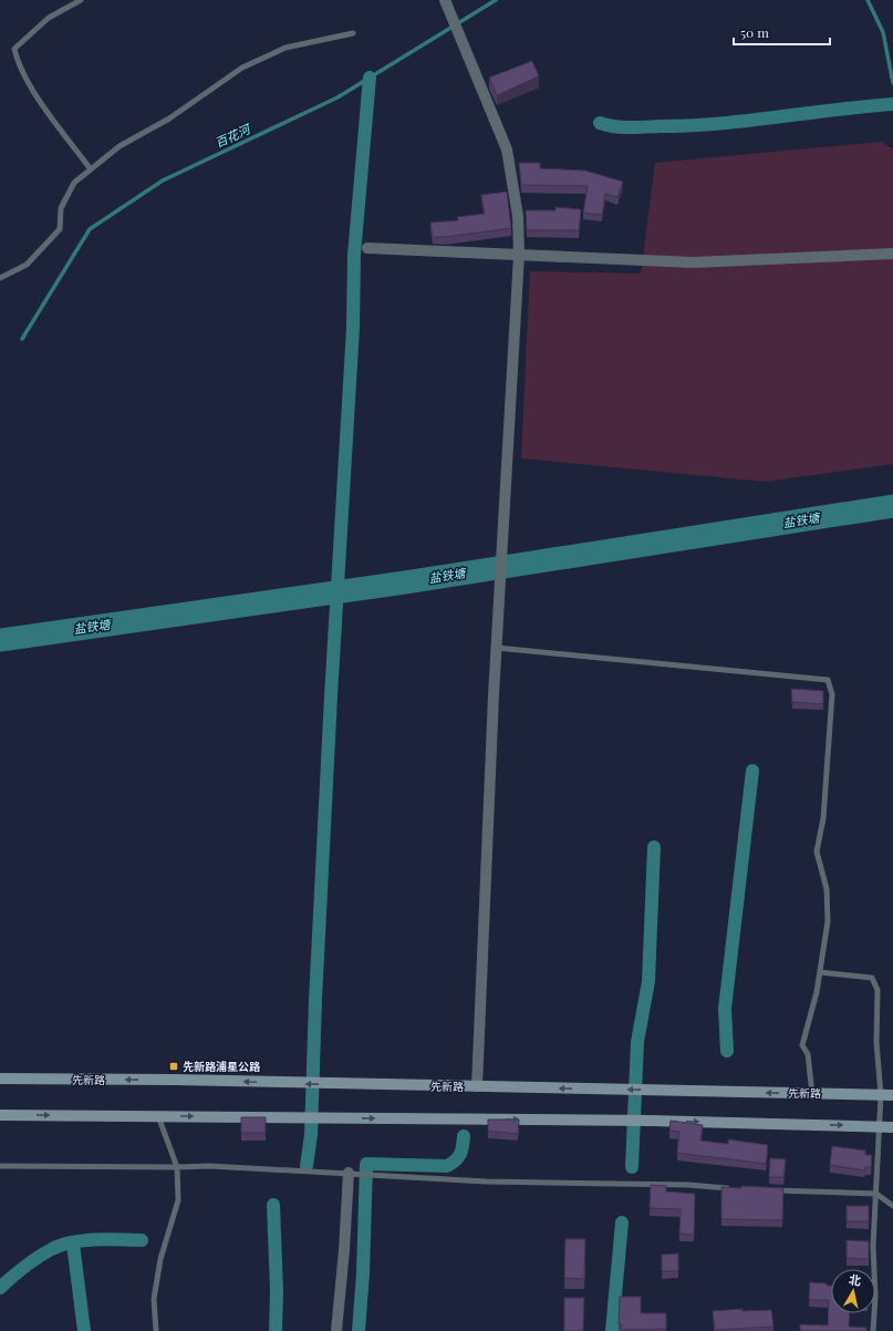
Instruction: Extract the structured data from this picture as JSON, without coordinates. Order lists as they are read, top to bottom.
{
  "streets": {
    "main road": ["先新路"]
  },
  "water": ["百花河", "盐铁塘"],
  "places": {
    "transit": ["先新路浦星公路"]
  },
  "scale_bar": "50 m",
  "north": "top"
}
